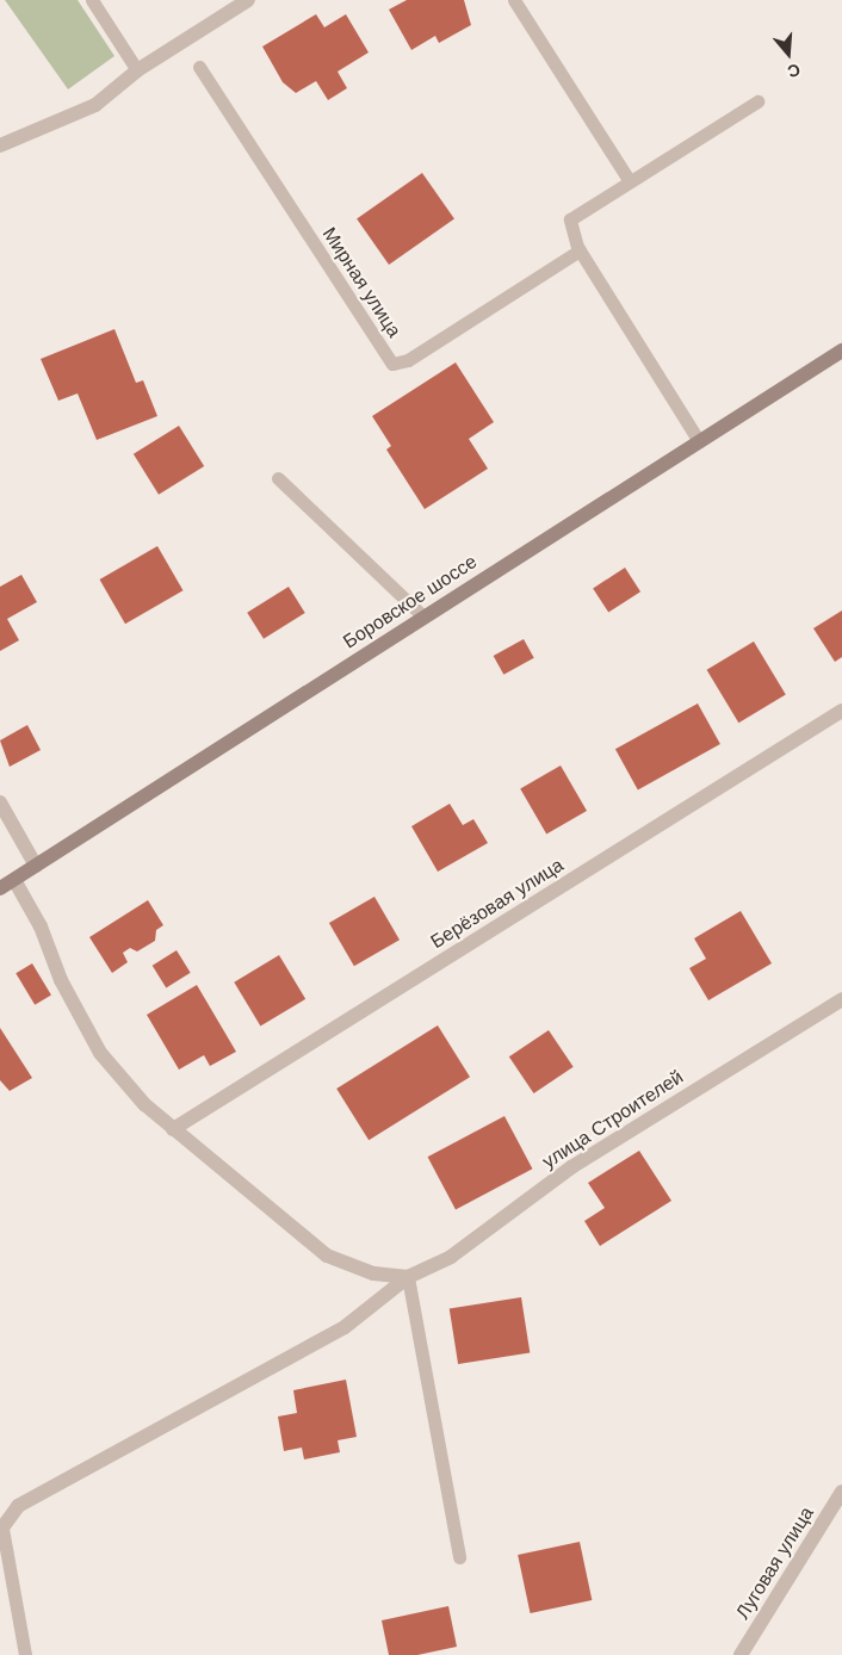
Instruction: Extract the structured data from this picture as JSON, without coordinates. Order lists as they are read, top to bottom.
{
  "streets": {
    "main road": ["Боровское шоссе"],
    "street": ["Берёзовая улица", "улица Строителей", "Луговая улица"],
    "lane": ["Мирная улица"]
  },
  "north": "bottom"
}
